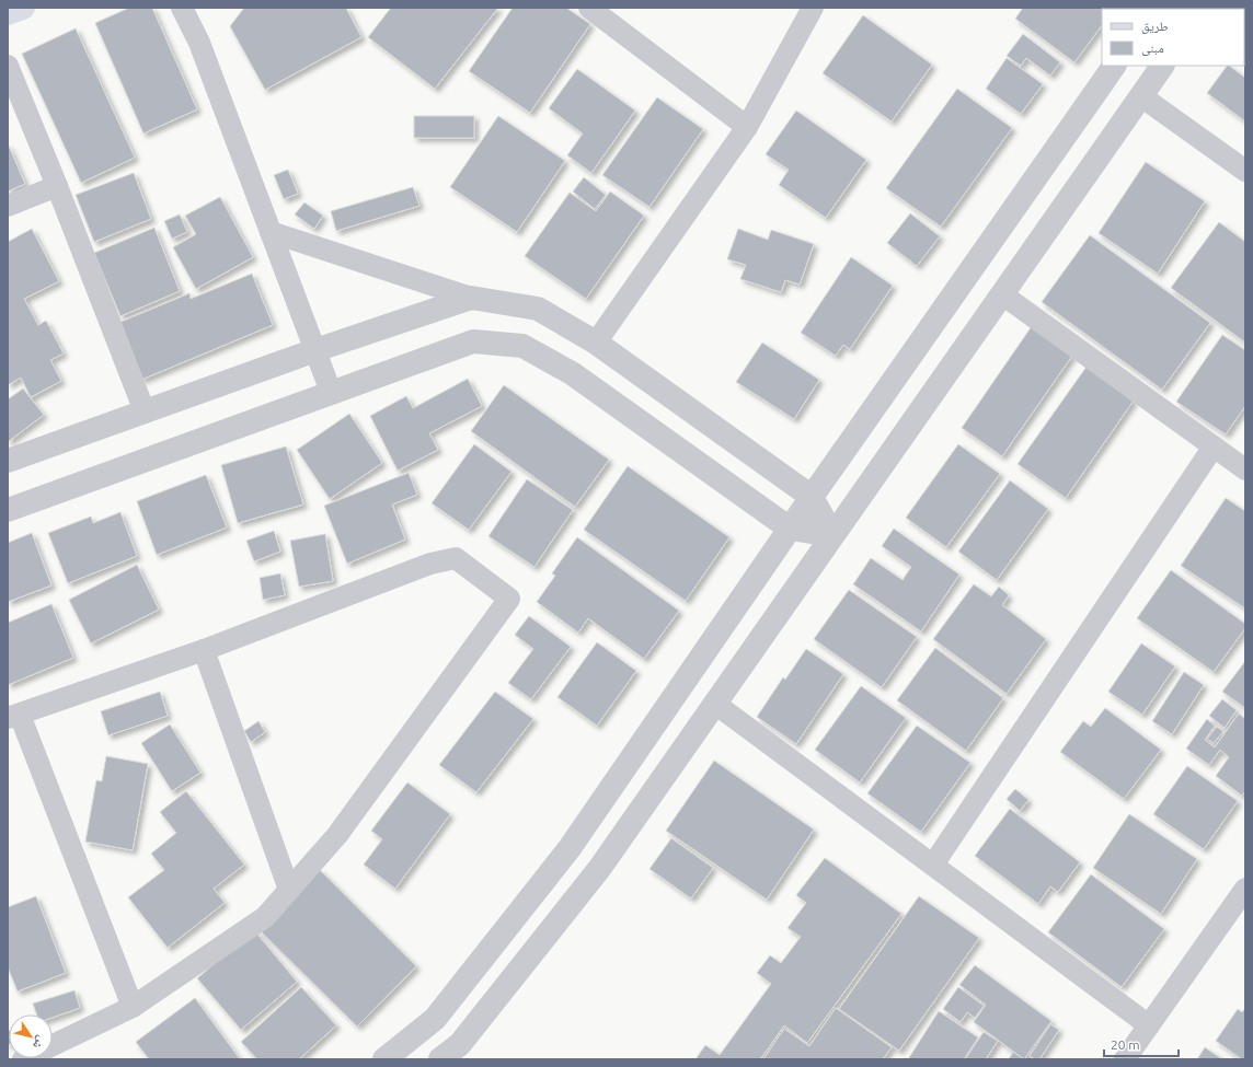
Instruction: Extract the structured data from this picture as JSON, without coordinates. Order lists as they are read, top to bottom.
{
  "legend": ["طريق", "مبنى"],
  "scale_bar": "20 m",
  "north": "bottom right"
}
